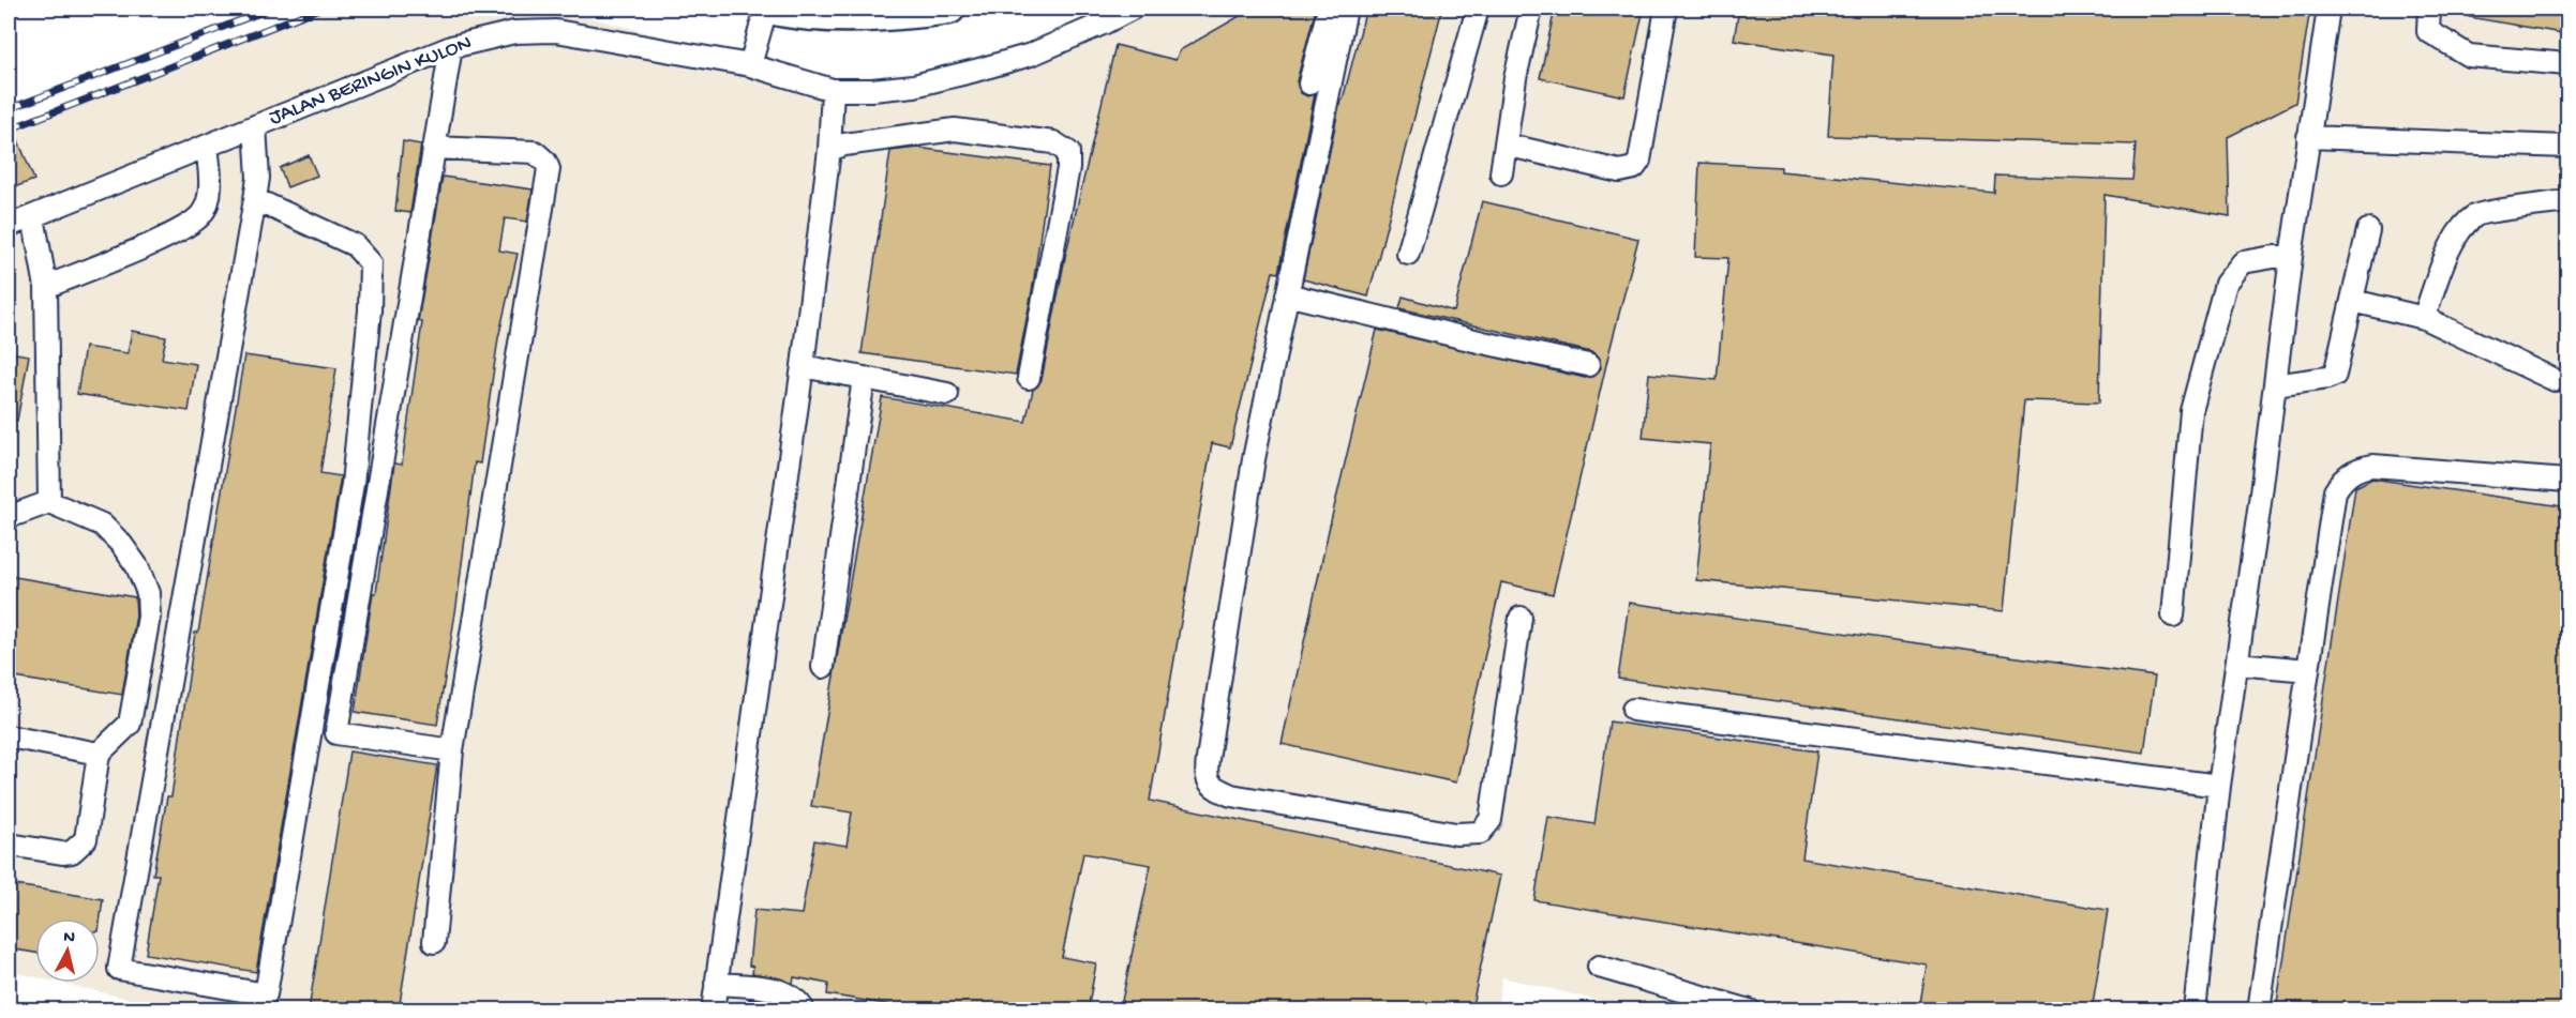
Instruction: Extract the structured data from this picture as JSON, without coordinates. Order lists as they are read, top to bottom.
{
  "streets": {
    "street": ["JALAN BERINGIN KULON"]
  },
  "north": "top"
}
